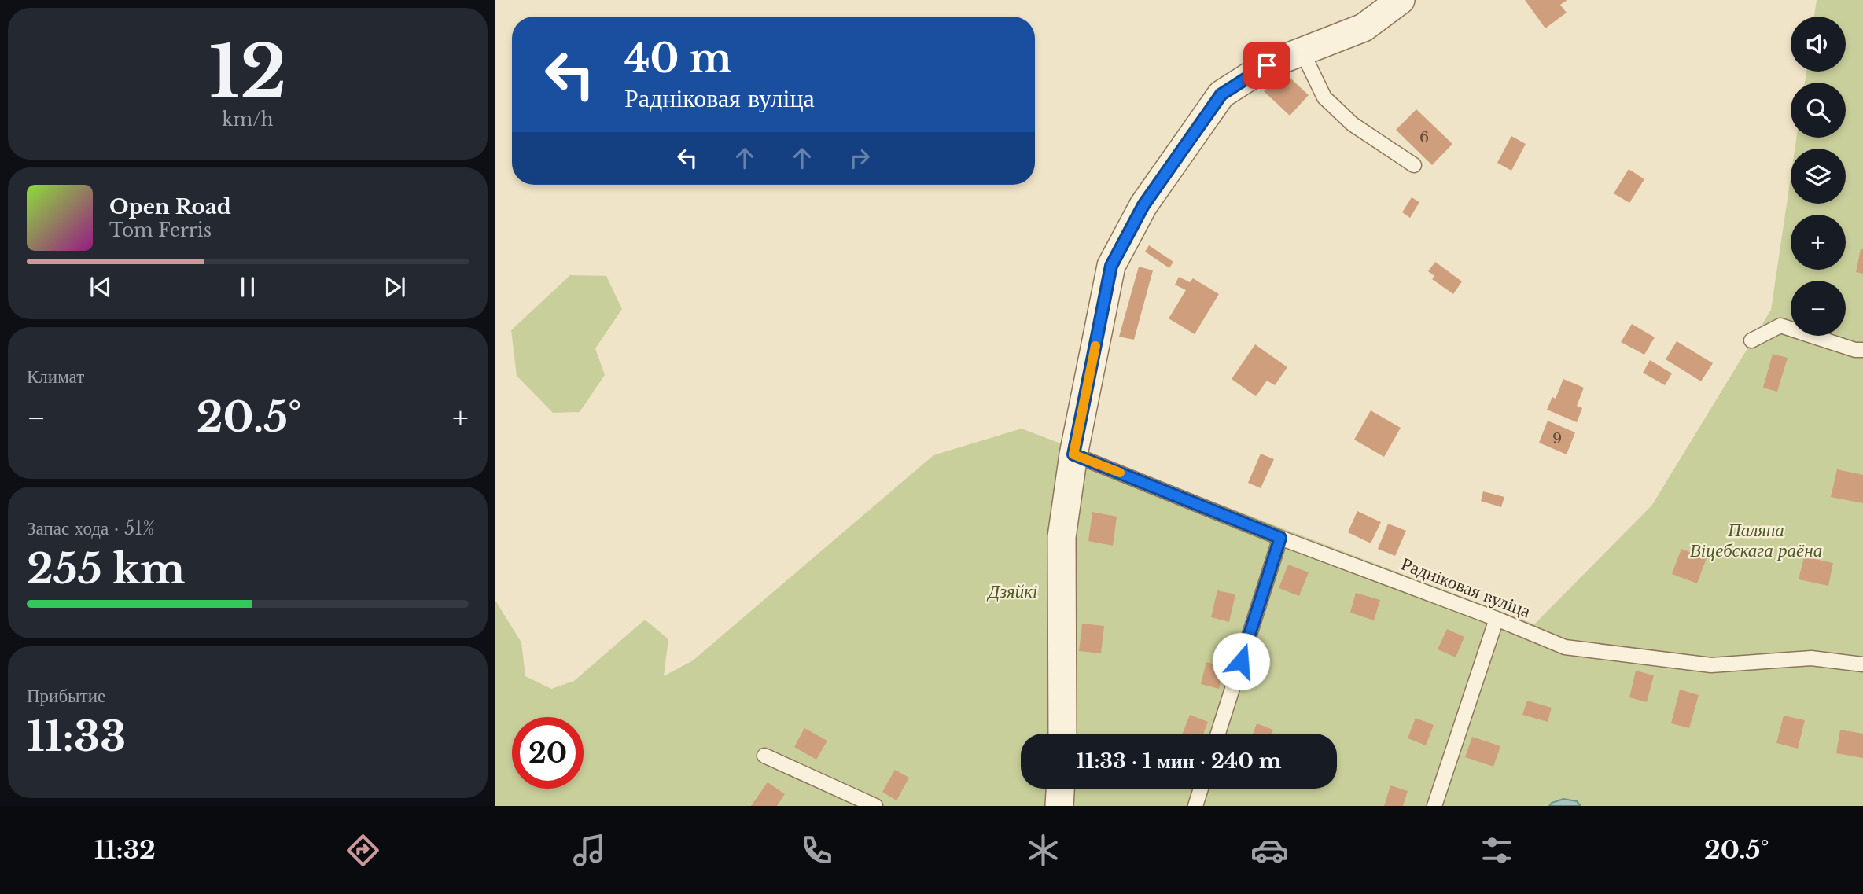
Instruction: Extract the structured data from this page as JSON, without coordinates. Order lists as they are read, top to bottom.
{
  "streets": {
    "lane": ["Радніковая вуліца"]
  },
  "parks": ["Паляна Віцебскага раёна", "Дзяйкі"],
  "house_numbers": ["6", "9"],
  "page": {
    "tile": [
      ["12", "km/h"],
      "Климат",
      ["Запас хода · 51%", "255 km"],
      ["Прибытие", "11:33"]
    ],
    "map_buttons": ["+", "−"],
    "turn": ["40 m", "Радніковая вуліца"],
    "song": ["Open Road", "Tom Ferris"],
    "heat": ["−", "20.5°", "+"],
    "limit": "20",
    "trip": "11:33 · 1 мин · 240 m",
    "tabs": ["11:32", "20.5°"]
  }
}
